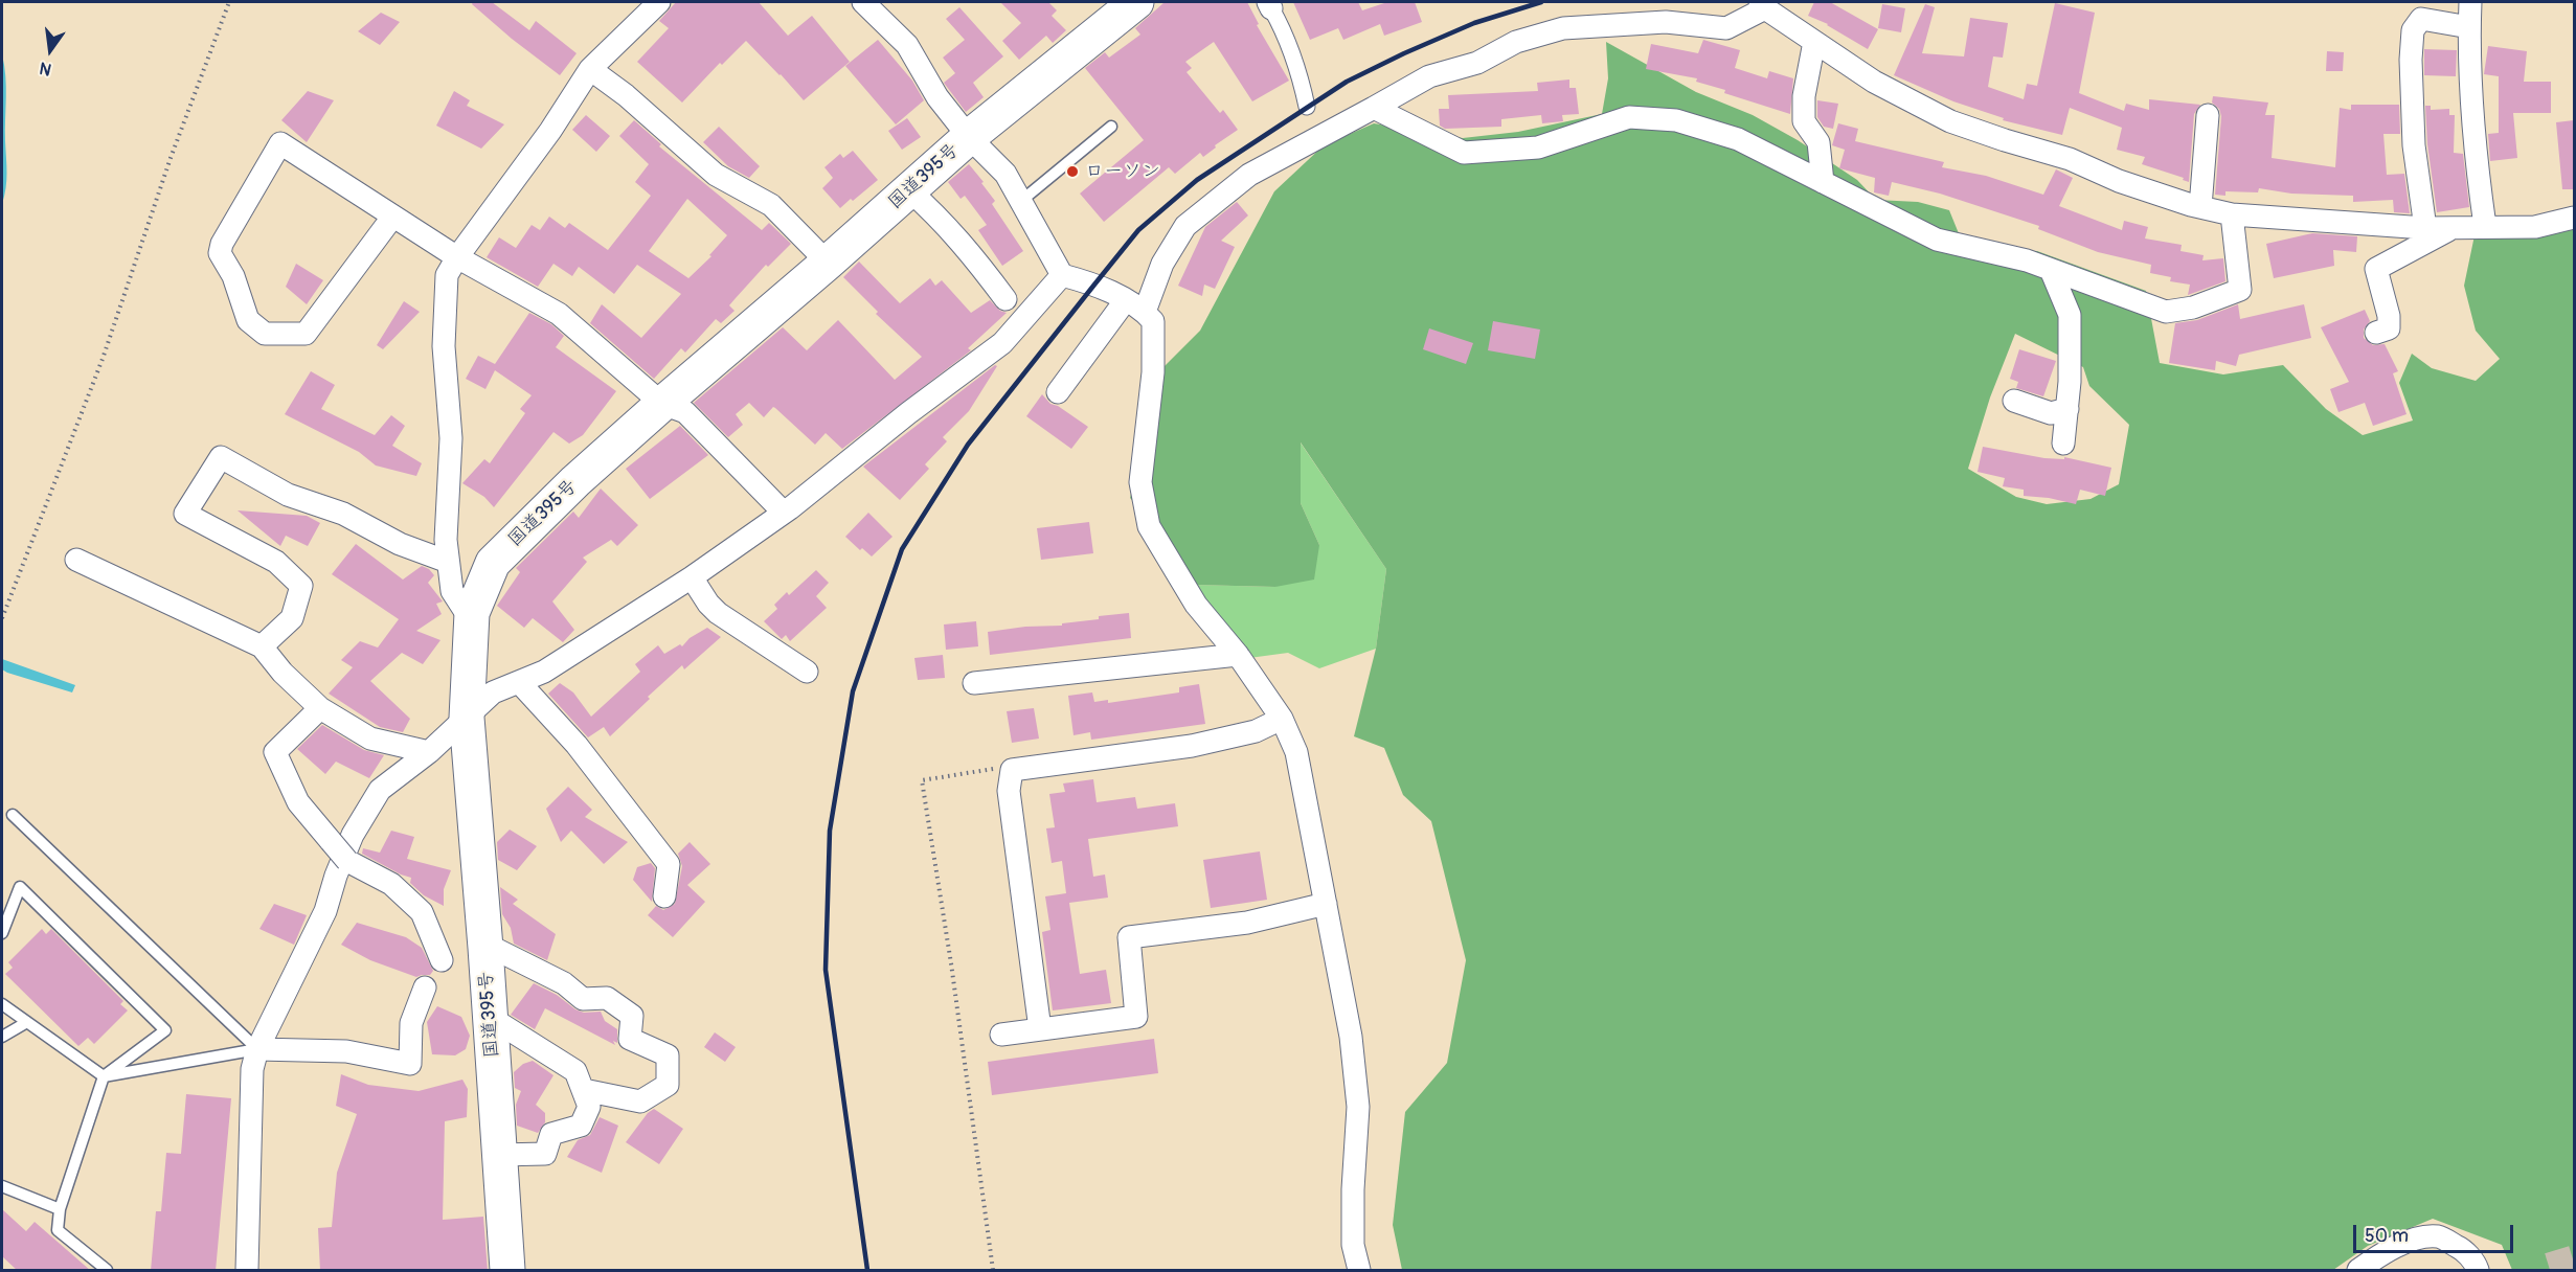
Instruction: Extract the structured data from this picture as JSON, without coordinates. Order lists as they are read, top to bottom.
{
  "streets": {
    "highway": ["国道395号"]
  },
  "places": ["ローソン"],
  "scale_bar": "50 m",
  "north": "bottom"
}
